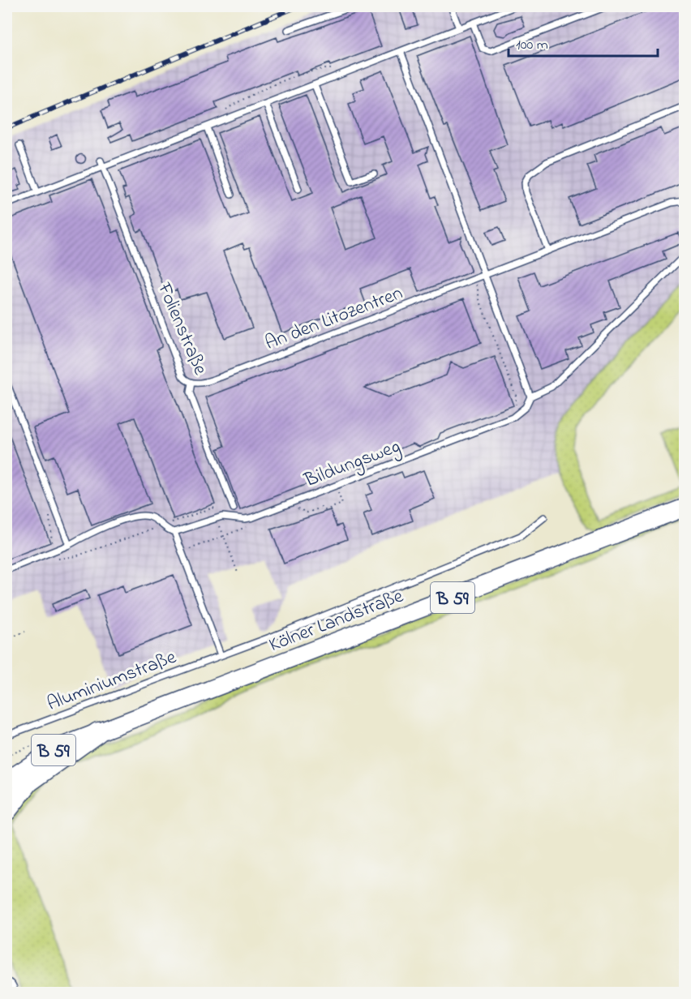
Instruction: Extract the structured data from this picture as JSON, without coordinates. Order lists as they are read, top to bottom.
{
  "streets": {
    "main road": ["B 59", "Kölner Landstraße"],
    "lane": [
      "An den Litozentren",
      "Folienstraße",
      "Bildungsweg",
      "Aluminiumstraße"
    ]
  },
  "crossings": [
    ["An den Litozentren", "Folienstraße"]
  ],
  "scale_bar": "100 m"
}
